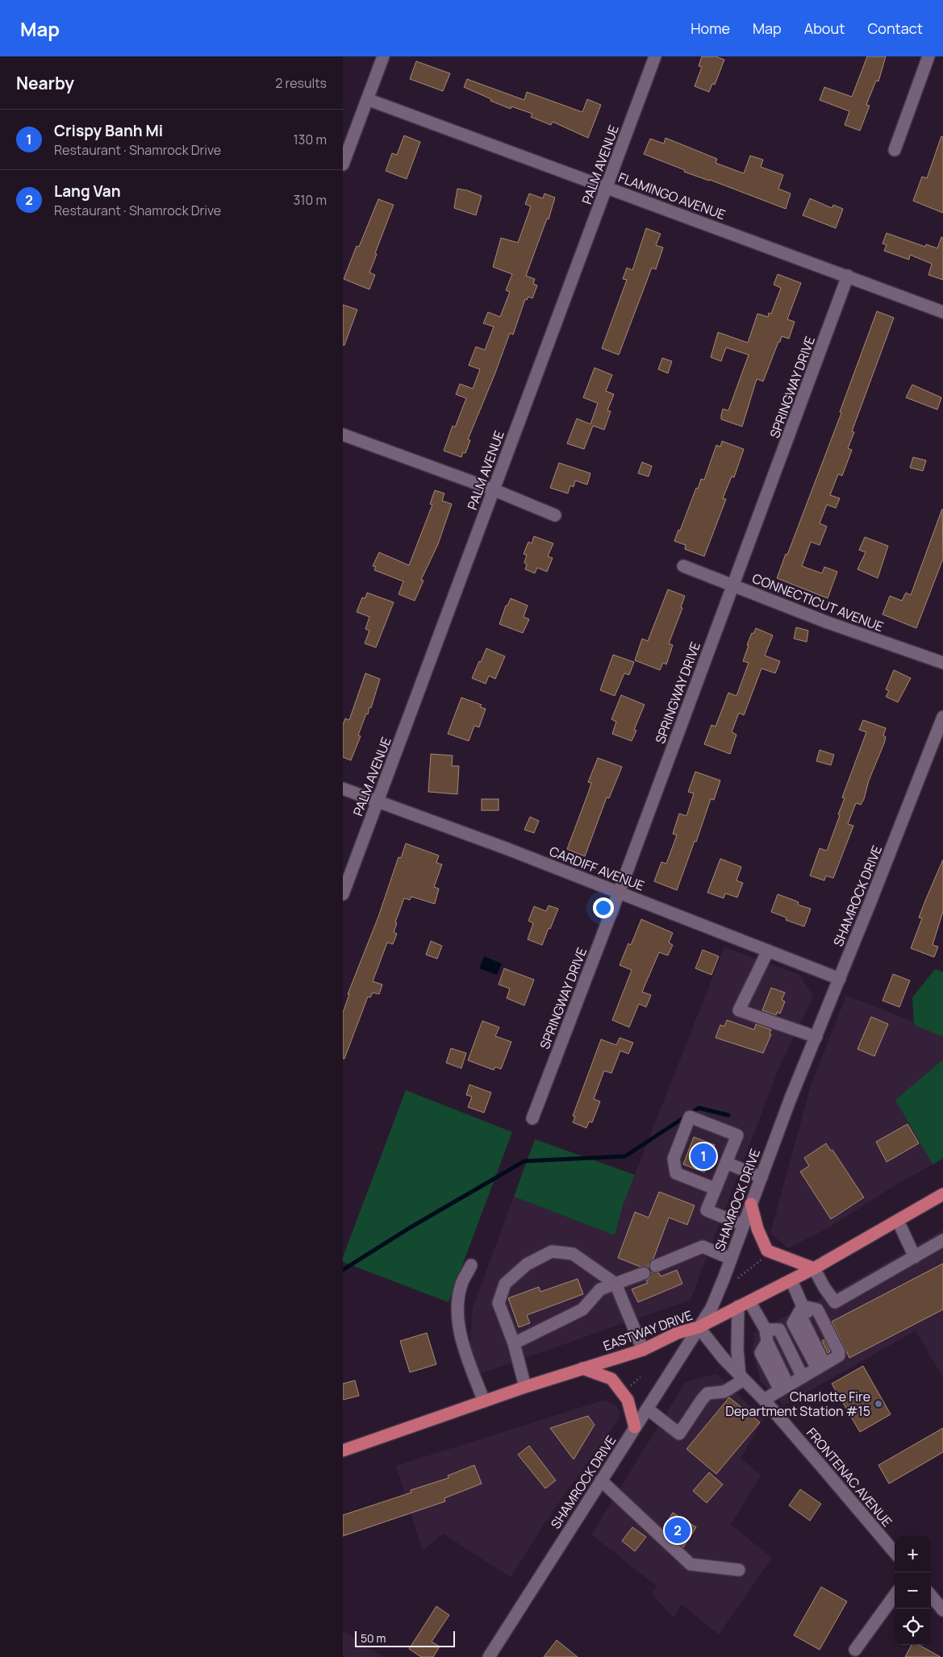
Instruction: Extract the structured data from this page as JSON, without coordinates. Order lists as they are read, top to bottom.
{
  "streets": {
    "main road": ["EASTWAY DRIVE"],
    "street": [
      "PALM AVENUE",
      "FLAMINGO AVENUE",
      "SPRINGWAY DRIVE",
      "CONNECTICUT AVENUE",
      "CARDIFF AVENUE",
      "SHAMROCK DRIVE",
      "FRONTENAC AVENUE"
    ]
  },
  "crossings": [
    ["PALM AVENUE", "FLAMINGO AVENUE"],
    ["PALM AVENUE", "CARDIFF AVENUE"],
    ["FLAMINGO AVENUE", "SPRINGWAY DRIVE"],
    ["SPRINGWAY DRIVE", "CONNECTICUT AVENUE"],
    ["SPRINGWAY DRIVE", "CARDIFF AVENUE"],
    ["CARDIFF AVENUE", "SHAMROCK DRIVE"],
    ["SHAMROCK DRIVE", "EASTWAY DRIVE"],
    ["SHAMROCK DRIVE", "FRONTENAC AVENUE"],
    ["EASTWAY DRIVE", "FRONTENAC AVENUE"]
  ],
  "places": ["Charlotte Fire Department Station #15"],
  "scale_bar": "50 m",
  "page": {
    "header": "Map",
    "nav": [
      "Home",
      "Map",
      "About",
      "Contact"
    ],
    "heading": ["Nearby", "2 results"],
    "list": [
      {
        "mark": "1",
        "name": "Crispy Banh Mi",
        "note": "Restaurant · Shamrock Drive",
        "value": "130 m"
      },
      {
        "mark": "2",
        "name": "Lang Van",
        "note": "Restaurant · Shamrock Drive",
        "value": "310 m"
      }
    ],
    "pins": ["1", "2"],
    "map_buttons": ["+", "−"],
    "scale": "50 m"
  }
}
